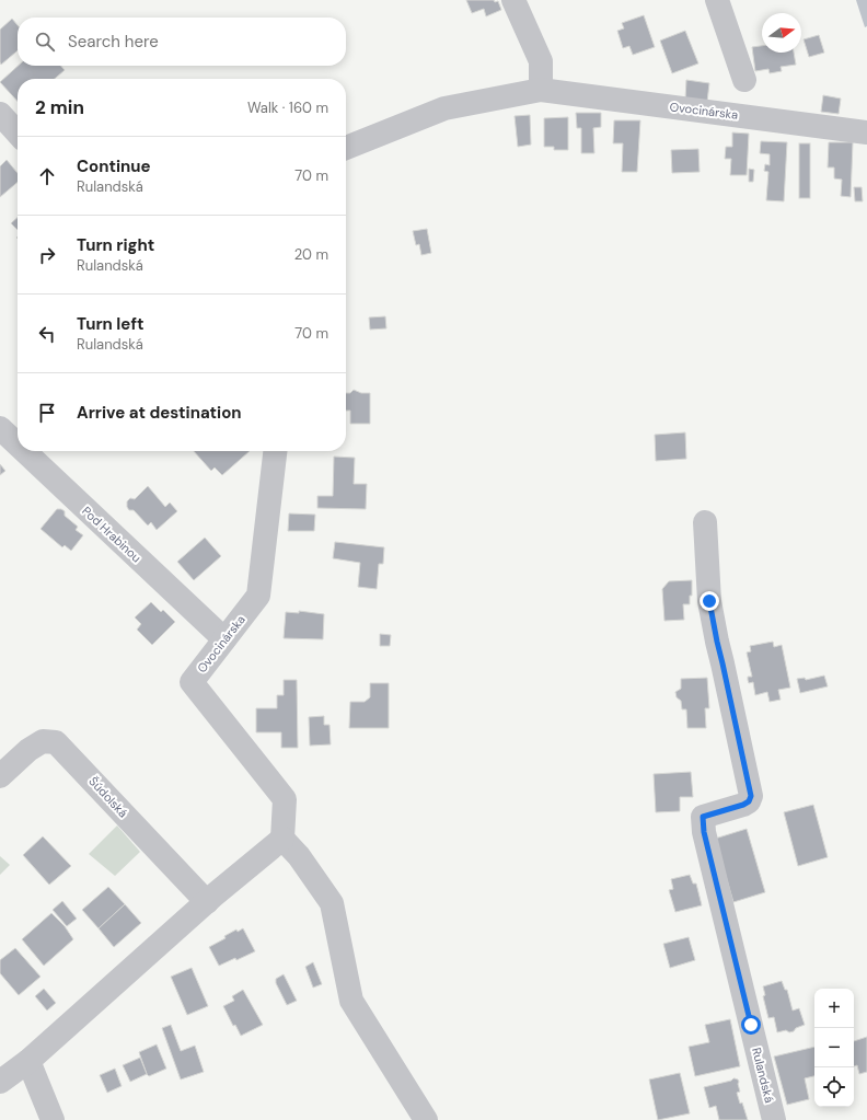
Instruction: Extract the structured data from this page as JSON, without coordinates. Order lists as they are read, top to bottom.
{
  "streets": {
    "street": [
      "Ovocinárska",
      "Pod Hrabinou",
      "Šúdolská",
      "Rulandská"
    ]
  },
  "crossings": [
    ["Ovocinárska", "Pod Hrabinou"]
  ],
  "north": "right",
  "page": {
    "search": "Search here",
    "heading": ["2 min", "Walk · 160 m"],
    "list": [
      ["Continue", "Rulandská", "70 m"],
      ["Turn right", "Rulandská", "20 m"],
      ["Turn left", "Rulandská", "70 m"],
      "Arrive at destination"
    ],
    "map_buttons": ["+", "−"]
  }
}
